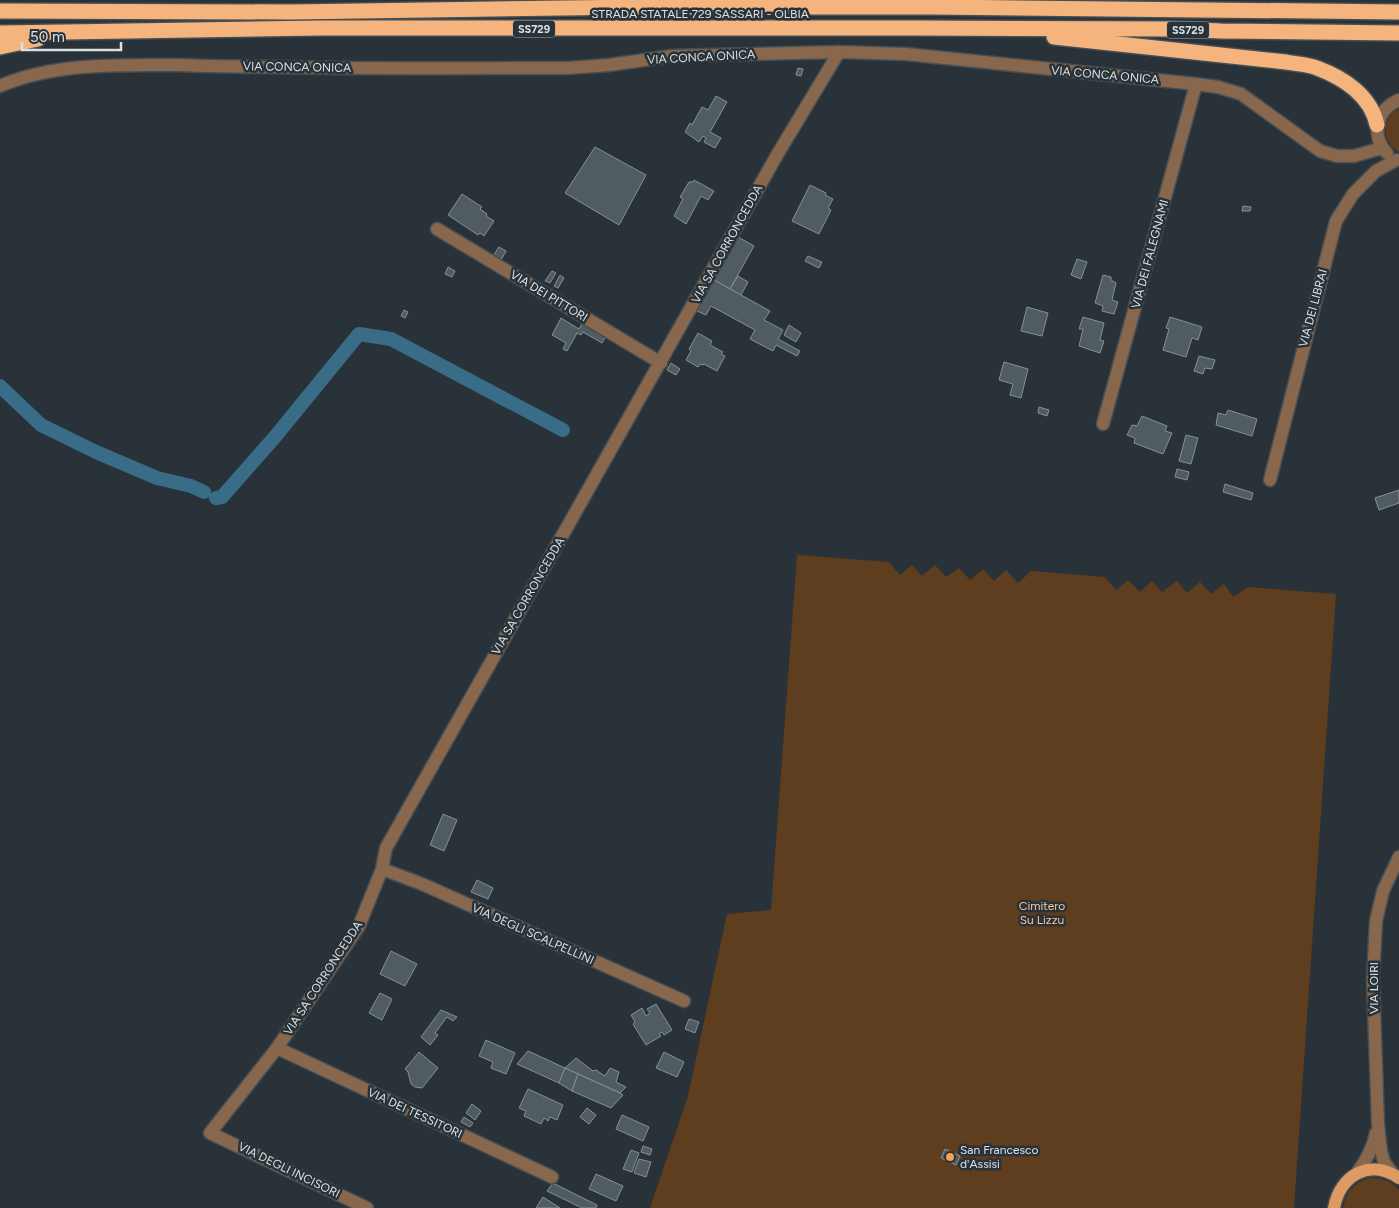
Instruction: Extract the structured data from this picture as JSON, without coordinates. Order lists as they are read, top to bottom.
{
  "streets": {
    "highway": ["STRADA STATALE 729 SASSARI - OLBIA", "SS729"],
    "street": [
      "VIA CONCA ONICA",
      "VIA SA CORRONCEDDA",
      "VIA DEI FALEGNAMI",
      "VIA DEI PITTORI",
      "VIA DEI LIBRAI",
      "VIA DEGLI SCALPELLINI",
      "VIA LOIRI",
      "VIA DEI TESSITORI",
      "VIA DEGLI INCISORI"
    ]
  },
  "crossings": [
    ["VIA CONCA ONICA", "VIA SA CORRONCEDDA"],
    ["VIA CONCA ONICA", "VIA DEI FALEGNAMI"],
    ["VIA SA CORRONCEDDA", "VIA DEI PITTORI"],
    ["VIA SA CORRONCEDDA", "VIA DEGLI SCALPELLINI"],
    ["VIA SA CORRONCEDDA", "VIA DEI TESSITORI"],
    ["VIA SA CORRONCEDDA", "VIA DEGLI INCISORI"]
  ],
  "parks": ["Cimitero Su Lizzu"],
  "places": ["San Francesco d'Assisi"],
  "scale_bar": "50 m"
}
